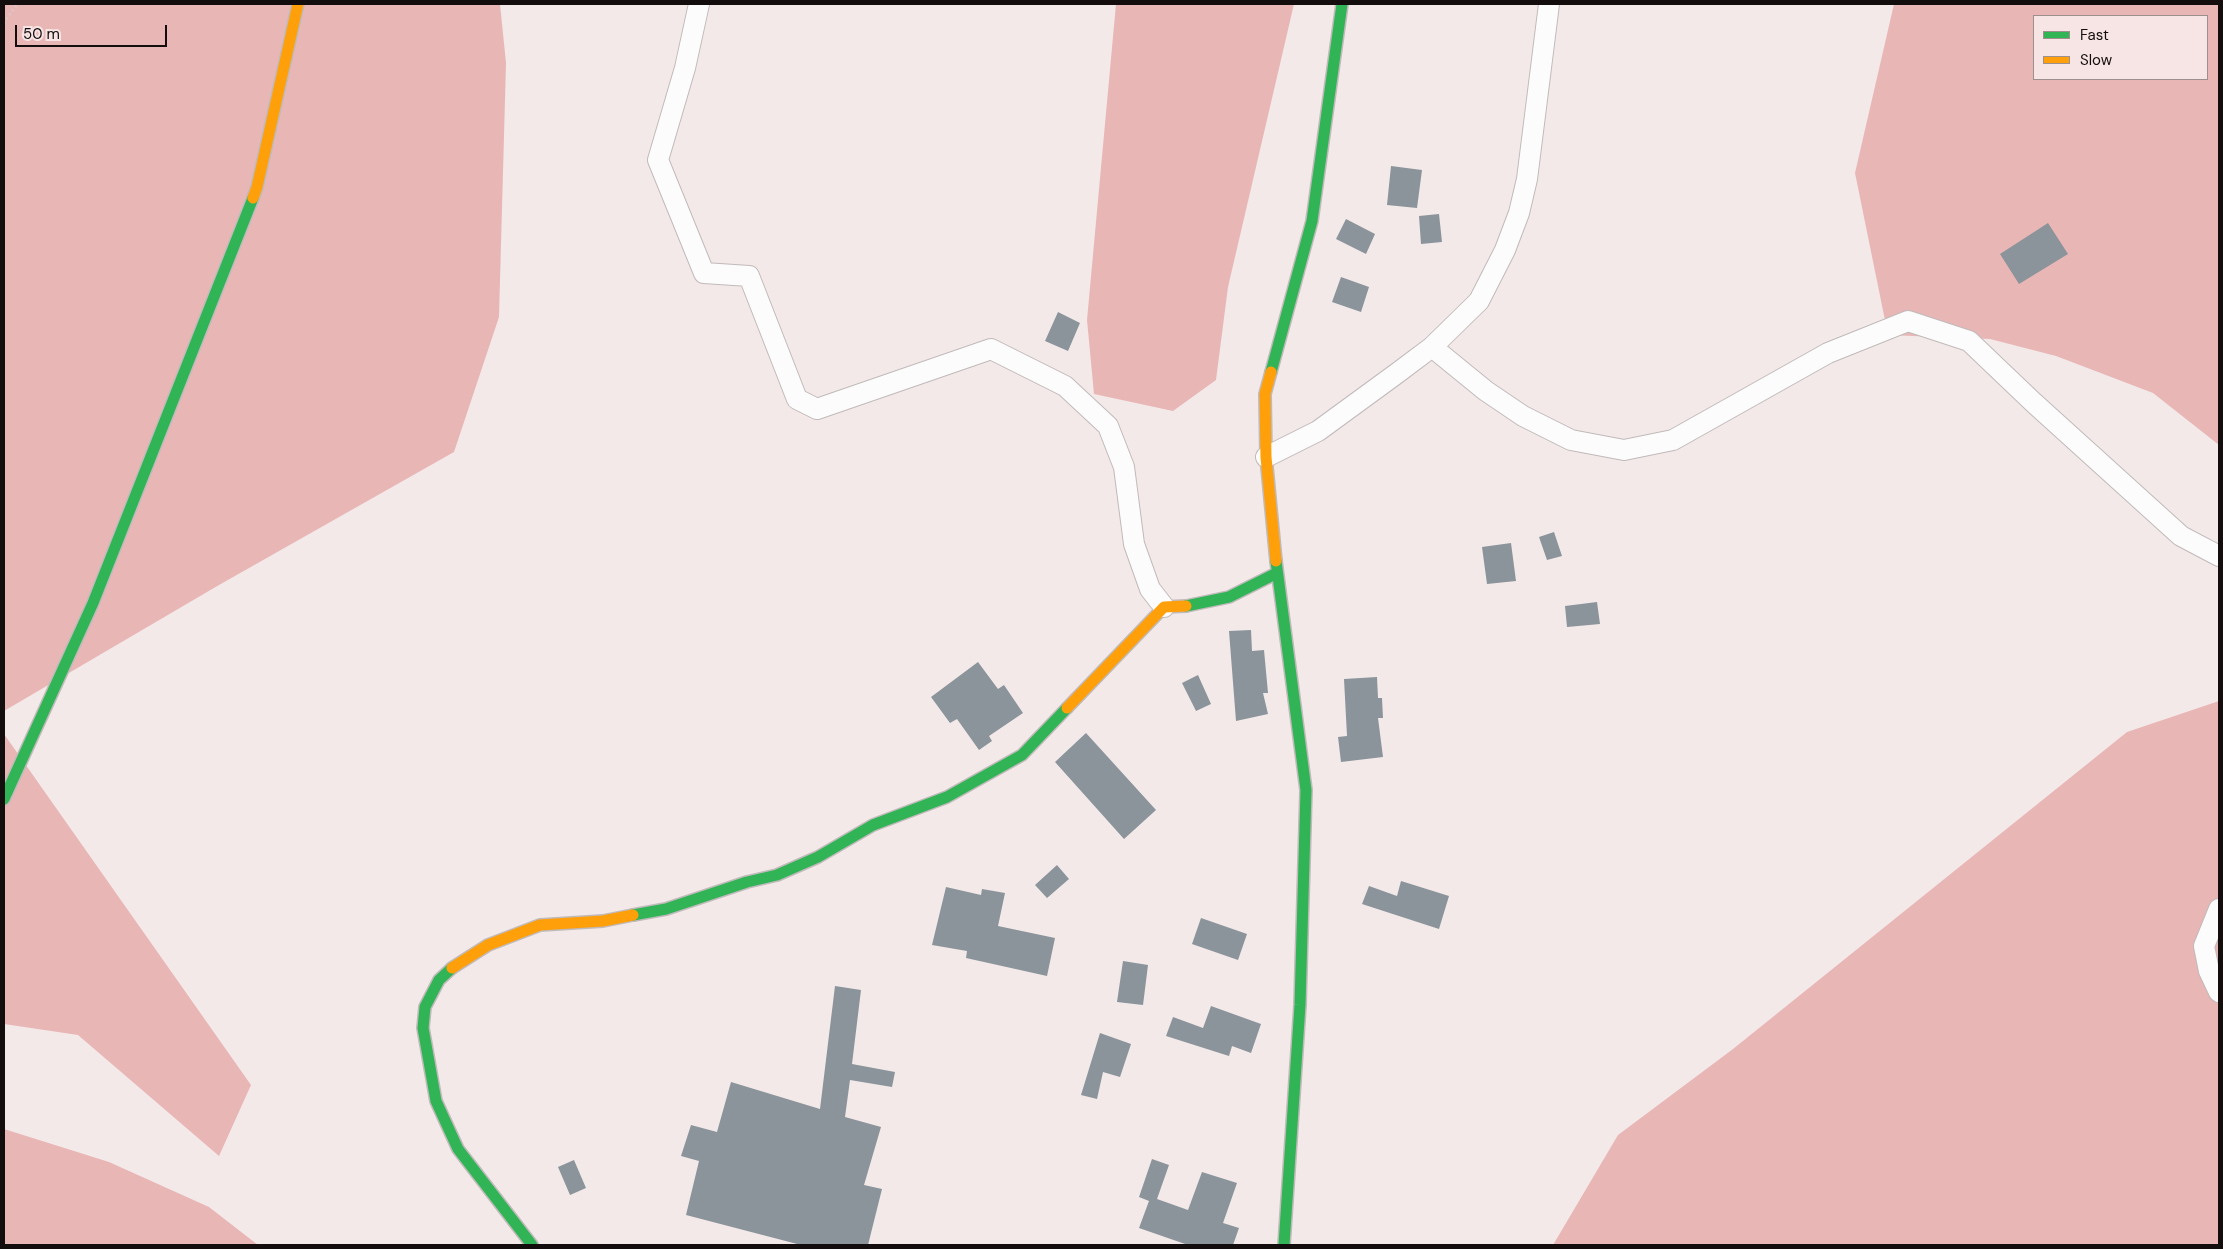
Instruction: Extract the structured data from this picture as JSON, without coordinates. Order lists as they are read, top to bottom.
{
  "legend": ["Fast", "Slow"],
  "scale_bar": "50 m"
}
